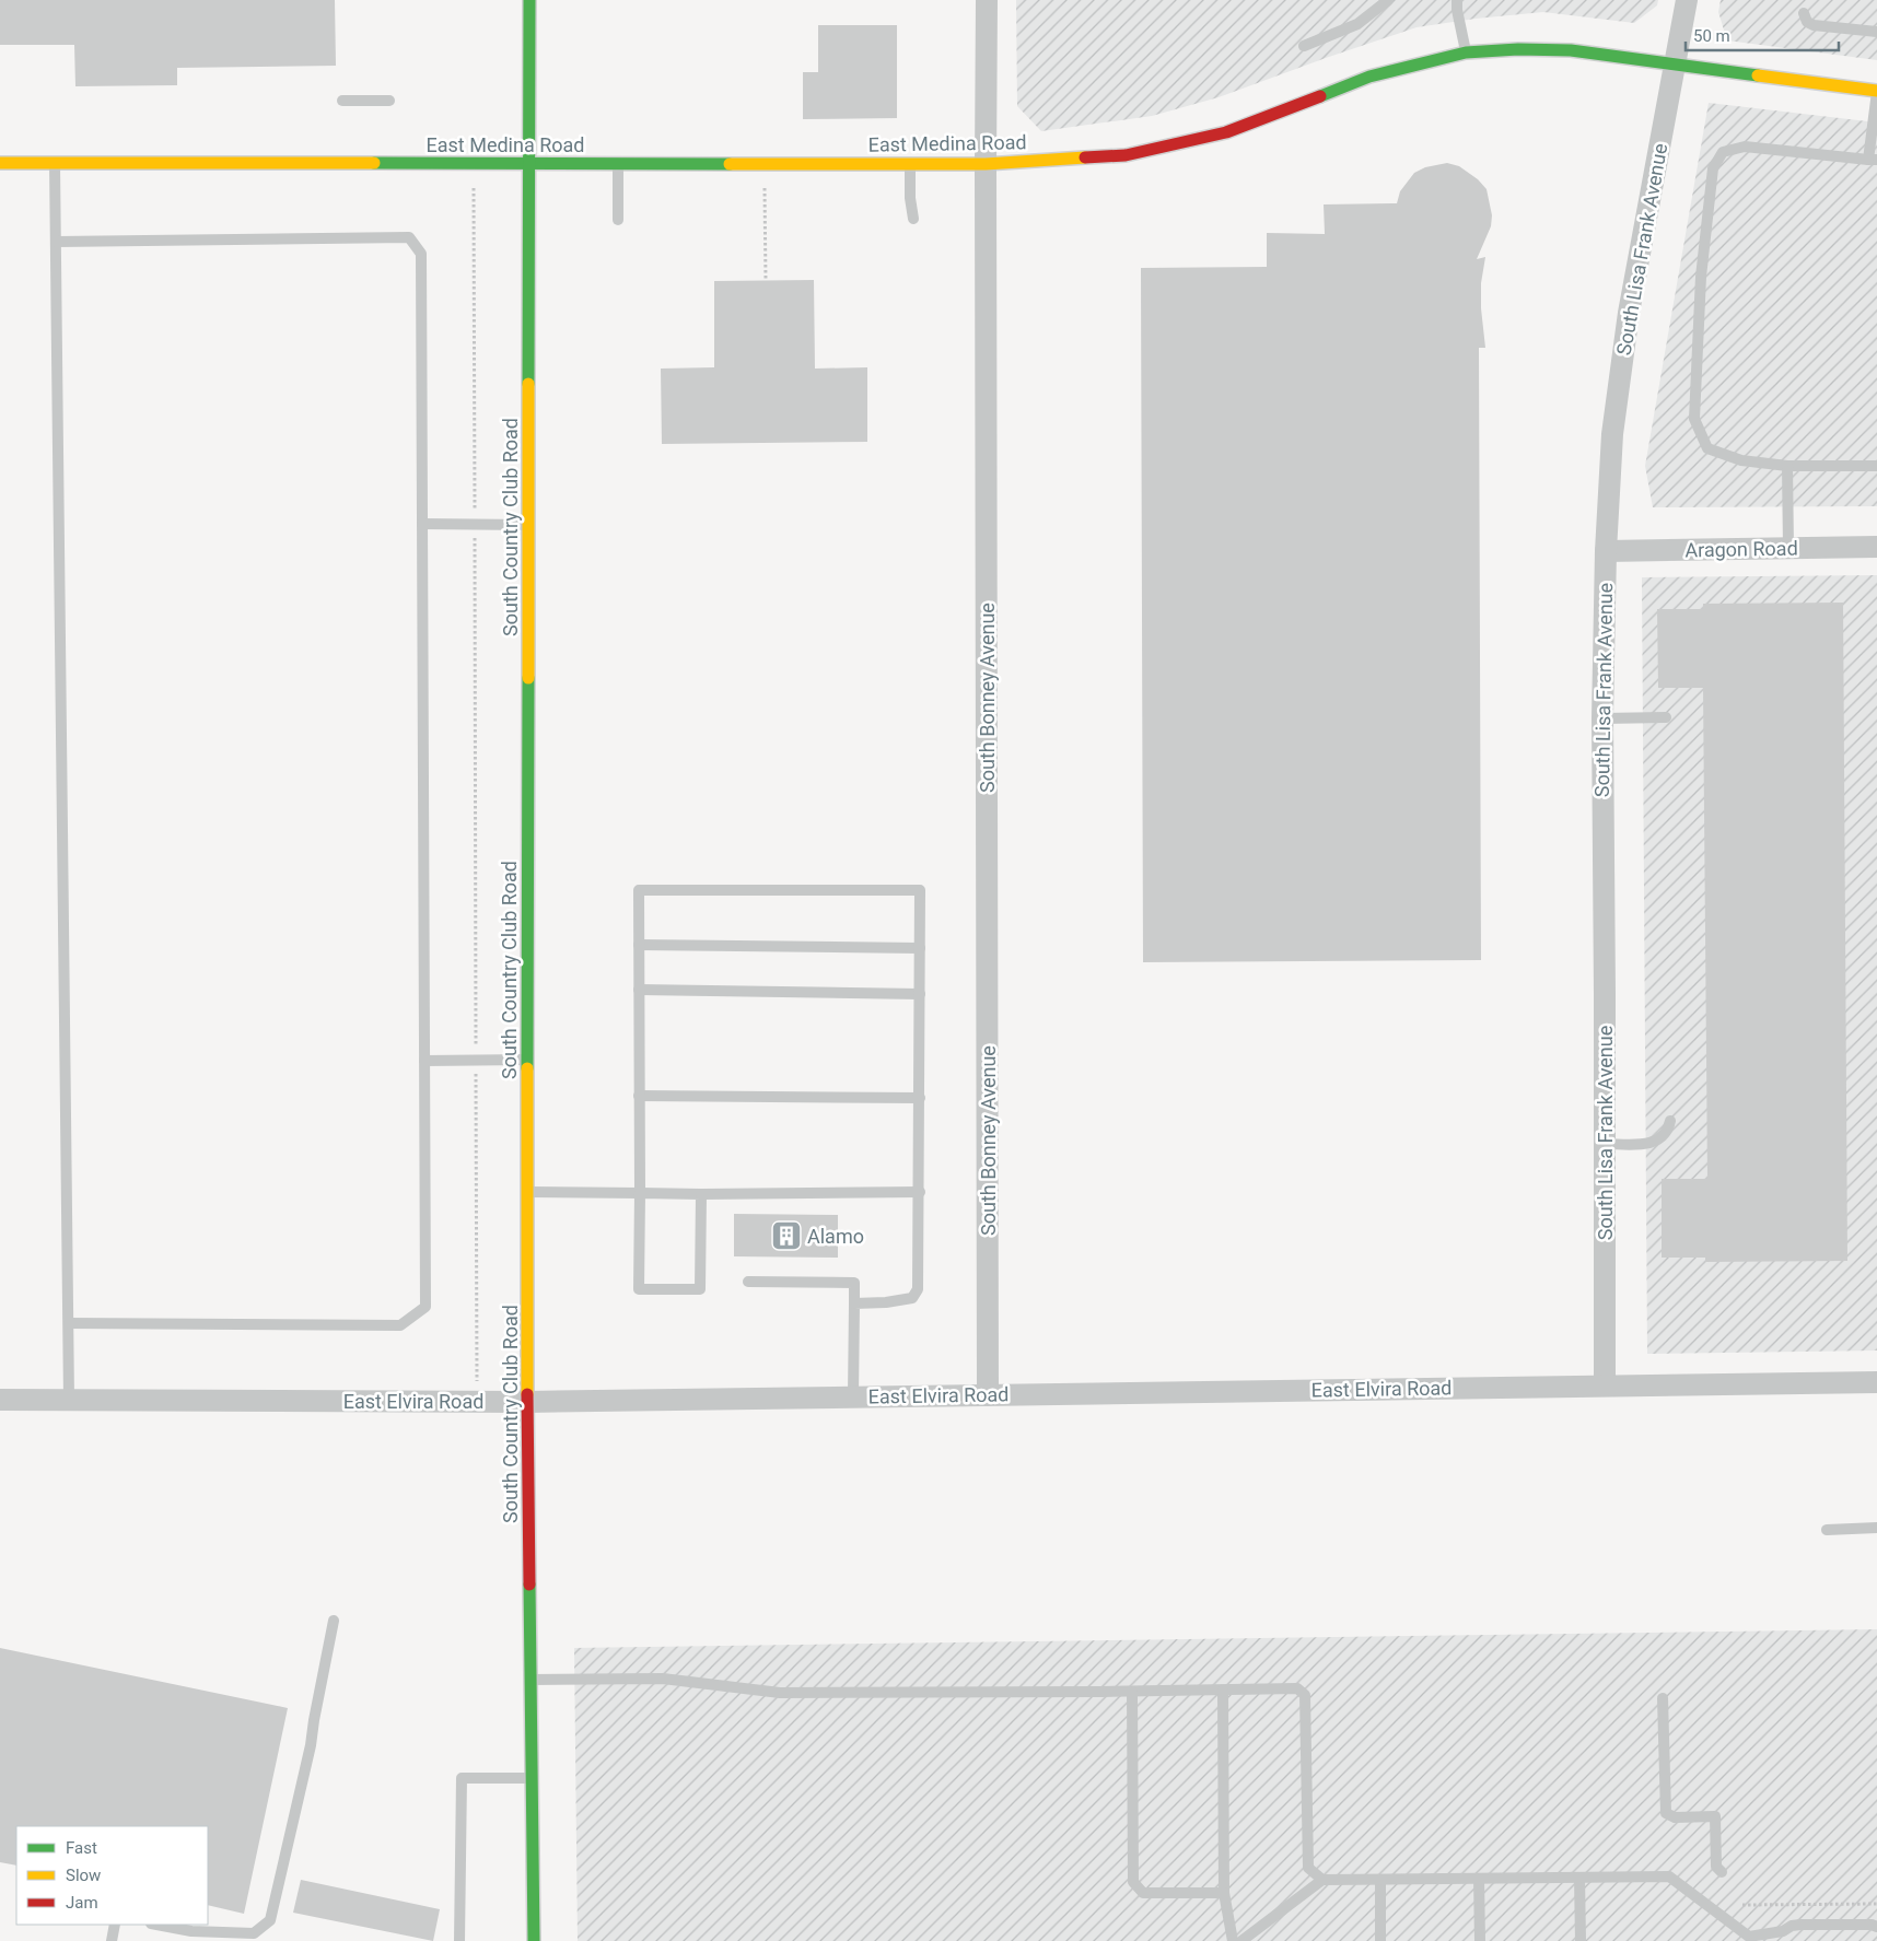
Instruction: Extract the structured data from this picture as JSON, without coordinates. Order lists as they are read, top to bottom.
{
  "streets": {
    "street": [
      "East Medina Road",
      "South Lisa Frank Avenue",
      "South Country Club Road",
      "Aragon Road",
      "South Bonney Avenue",
      "East Elvira Road"
    ]
  },
  "crossings": [
    ["East Medina Road", "South Lisa Frank Avenue"],
    ["East Medina Road", "South Country Club Road"],
    ["East Medina Road", "South Bonney Avenue"],
    ["South Lisa Frank Avenue", "Aragon Road"],
    ["South Lisa Frank Avenue", "East Elvira Road"],
    ["South Country Club Road", "East Elvira Road"],
    ["South Bonney Avenue", "East Elvira Road"]
  ],
  "places": {
    "building": ["Alamo"]
  },
  "legend": ["Fast", "Slow", "Jam"],
  "scale_bar": "50 m"
}
